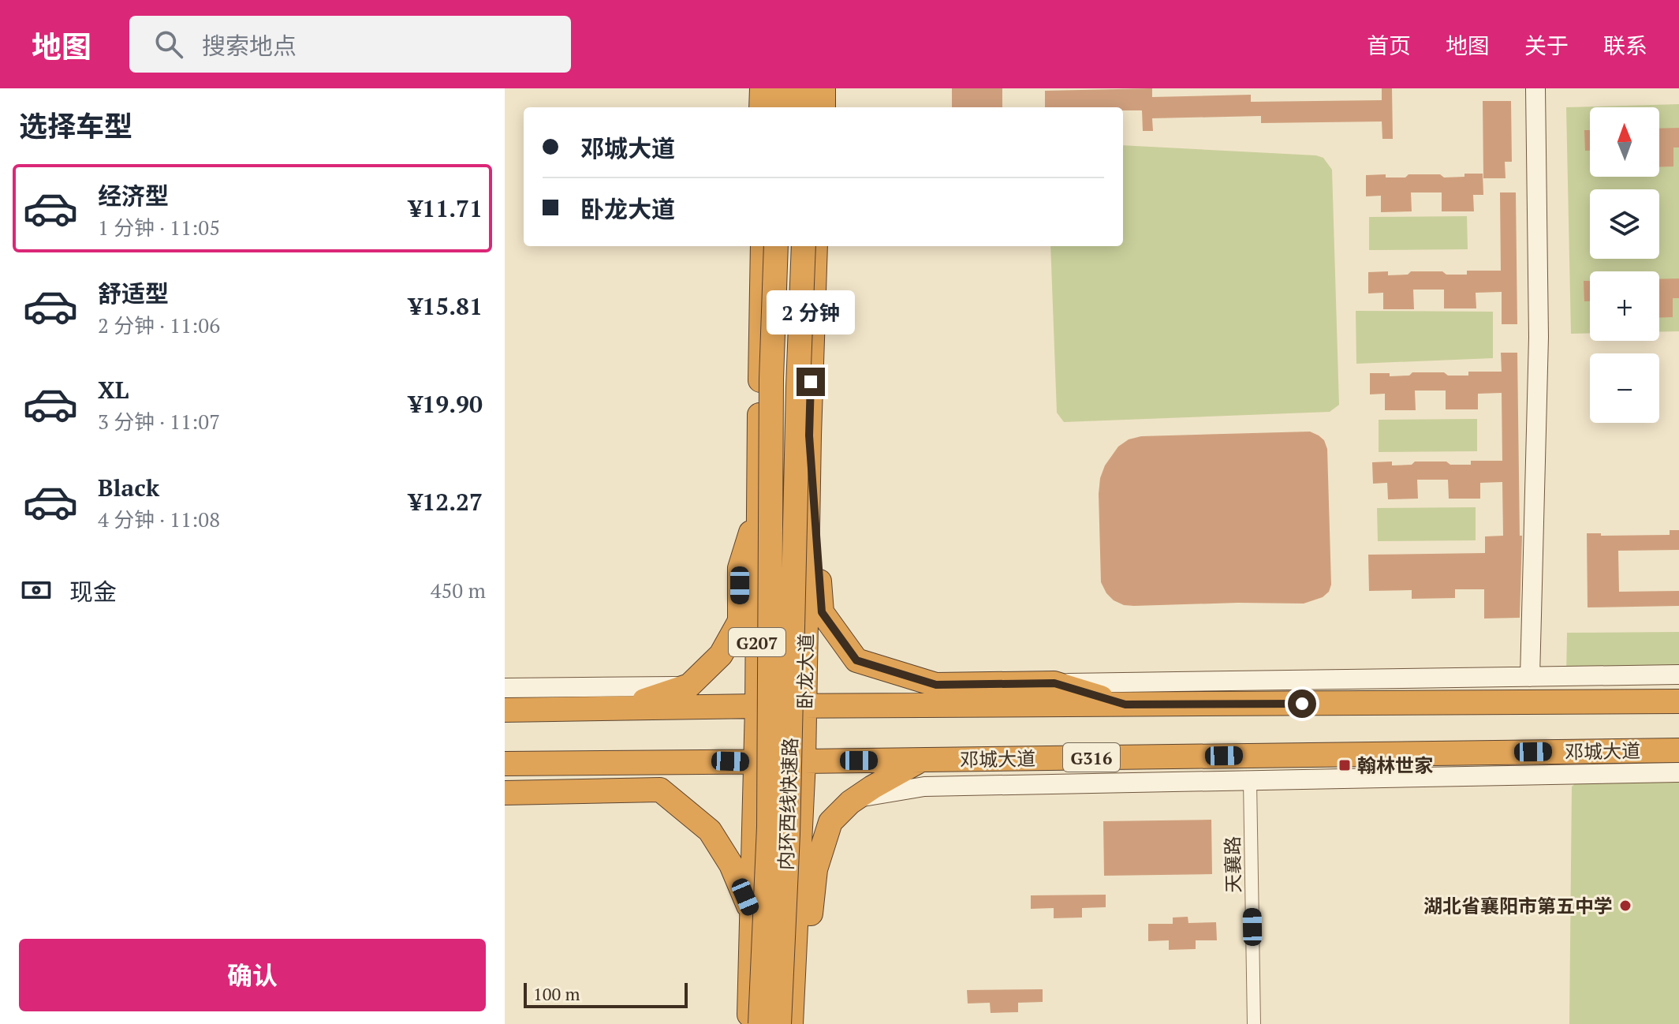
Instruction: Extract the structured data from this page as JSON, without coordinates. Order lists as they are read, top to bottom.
{
  "streets": {
    "highway": [
      "G207",
      "卧龙大道",
      "邓城大道",
      "G316",
      "内环西线快速路"
    ],
    "street": ["天襄路"]
  },
  "crossings": [
    ["G207", "邓城大道"],
    ["卧龙大道", "邓城大道"]
  ],
  "places": {
    "transit": ["翰林世家"],
    "other": ["湖北省襄阳市第五中学"]
  },
  "scale_bar": "100 m",
  "north": "top",
  "page": {
    "header": "地图",
    "search": "搜索地点",
    "nav": [
      "首页",
      "地图",
      "关于",
      "联系"
    ],
    "heading": "选择车型",
    "map_buttons": ["+", "−"],
    "banner": ["邓城大道", "卧龙大道"],
    "list": [
      {
        "name": "经济型",
        "note": "1 分钟 · 11:05",
        "value": "¥11.71"
      },
      {
        "name": "舒适型",
        "note": "2 分钟 · 11:06",
        "value": "¥15.81"
      },
      {
        "name": "XL",
        "note": "3 分钟 · 11:07",
        "value": "¥19.90"
      },
      {
        "name": "Black",
        "note": "4 分钟 · 11:08",
        "value": "¥12.27"
      }
    ],
    "bubble": "2 分钟",
    "pay": ["现金", "450 m"],
    "buttons": "确认",
    "scale": "100 m"
  }
}
